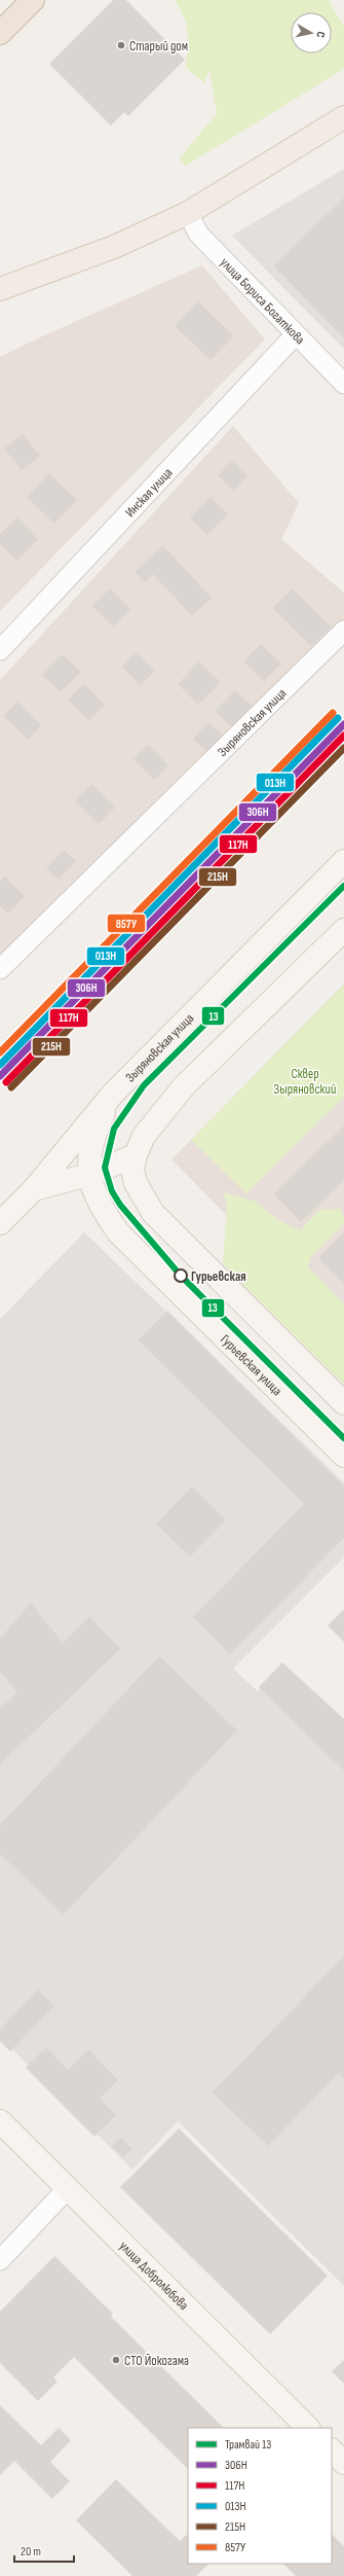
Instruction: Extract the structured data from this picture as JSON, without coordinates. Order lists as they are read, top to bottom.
{
  "streets": {
    "main road": ["Зыряновская улица", "Гурьевская улица", "улица Добролюбова"],
    "street": ["улица Бориса Богаткова", "Инская улица"]
  },
  "crossings": [
    ["улица Бориса Богаткова", "Инская улица"]
  ],
  "parks": ["Cквер Зыряновский"],
  "places": ["Старый дом", "Гурьевская", "СТО Йокогама"],
  "lines": [
    "transit line 857У",
    "transit line 013Н",
    "transit line 306Н",
    "transit line 117Н",
    "transit line 215Н",
    "tram line 13"
  ],
  "legend": [
    "Трамвай 13",
    "306Н",
    "117Н",
    "013Н",
    "215Н",
    "857У"
  ],
  "scale_bar": "20 m",
  "north": "right"
}
